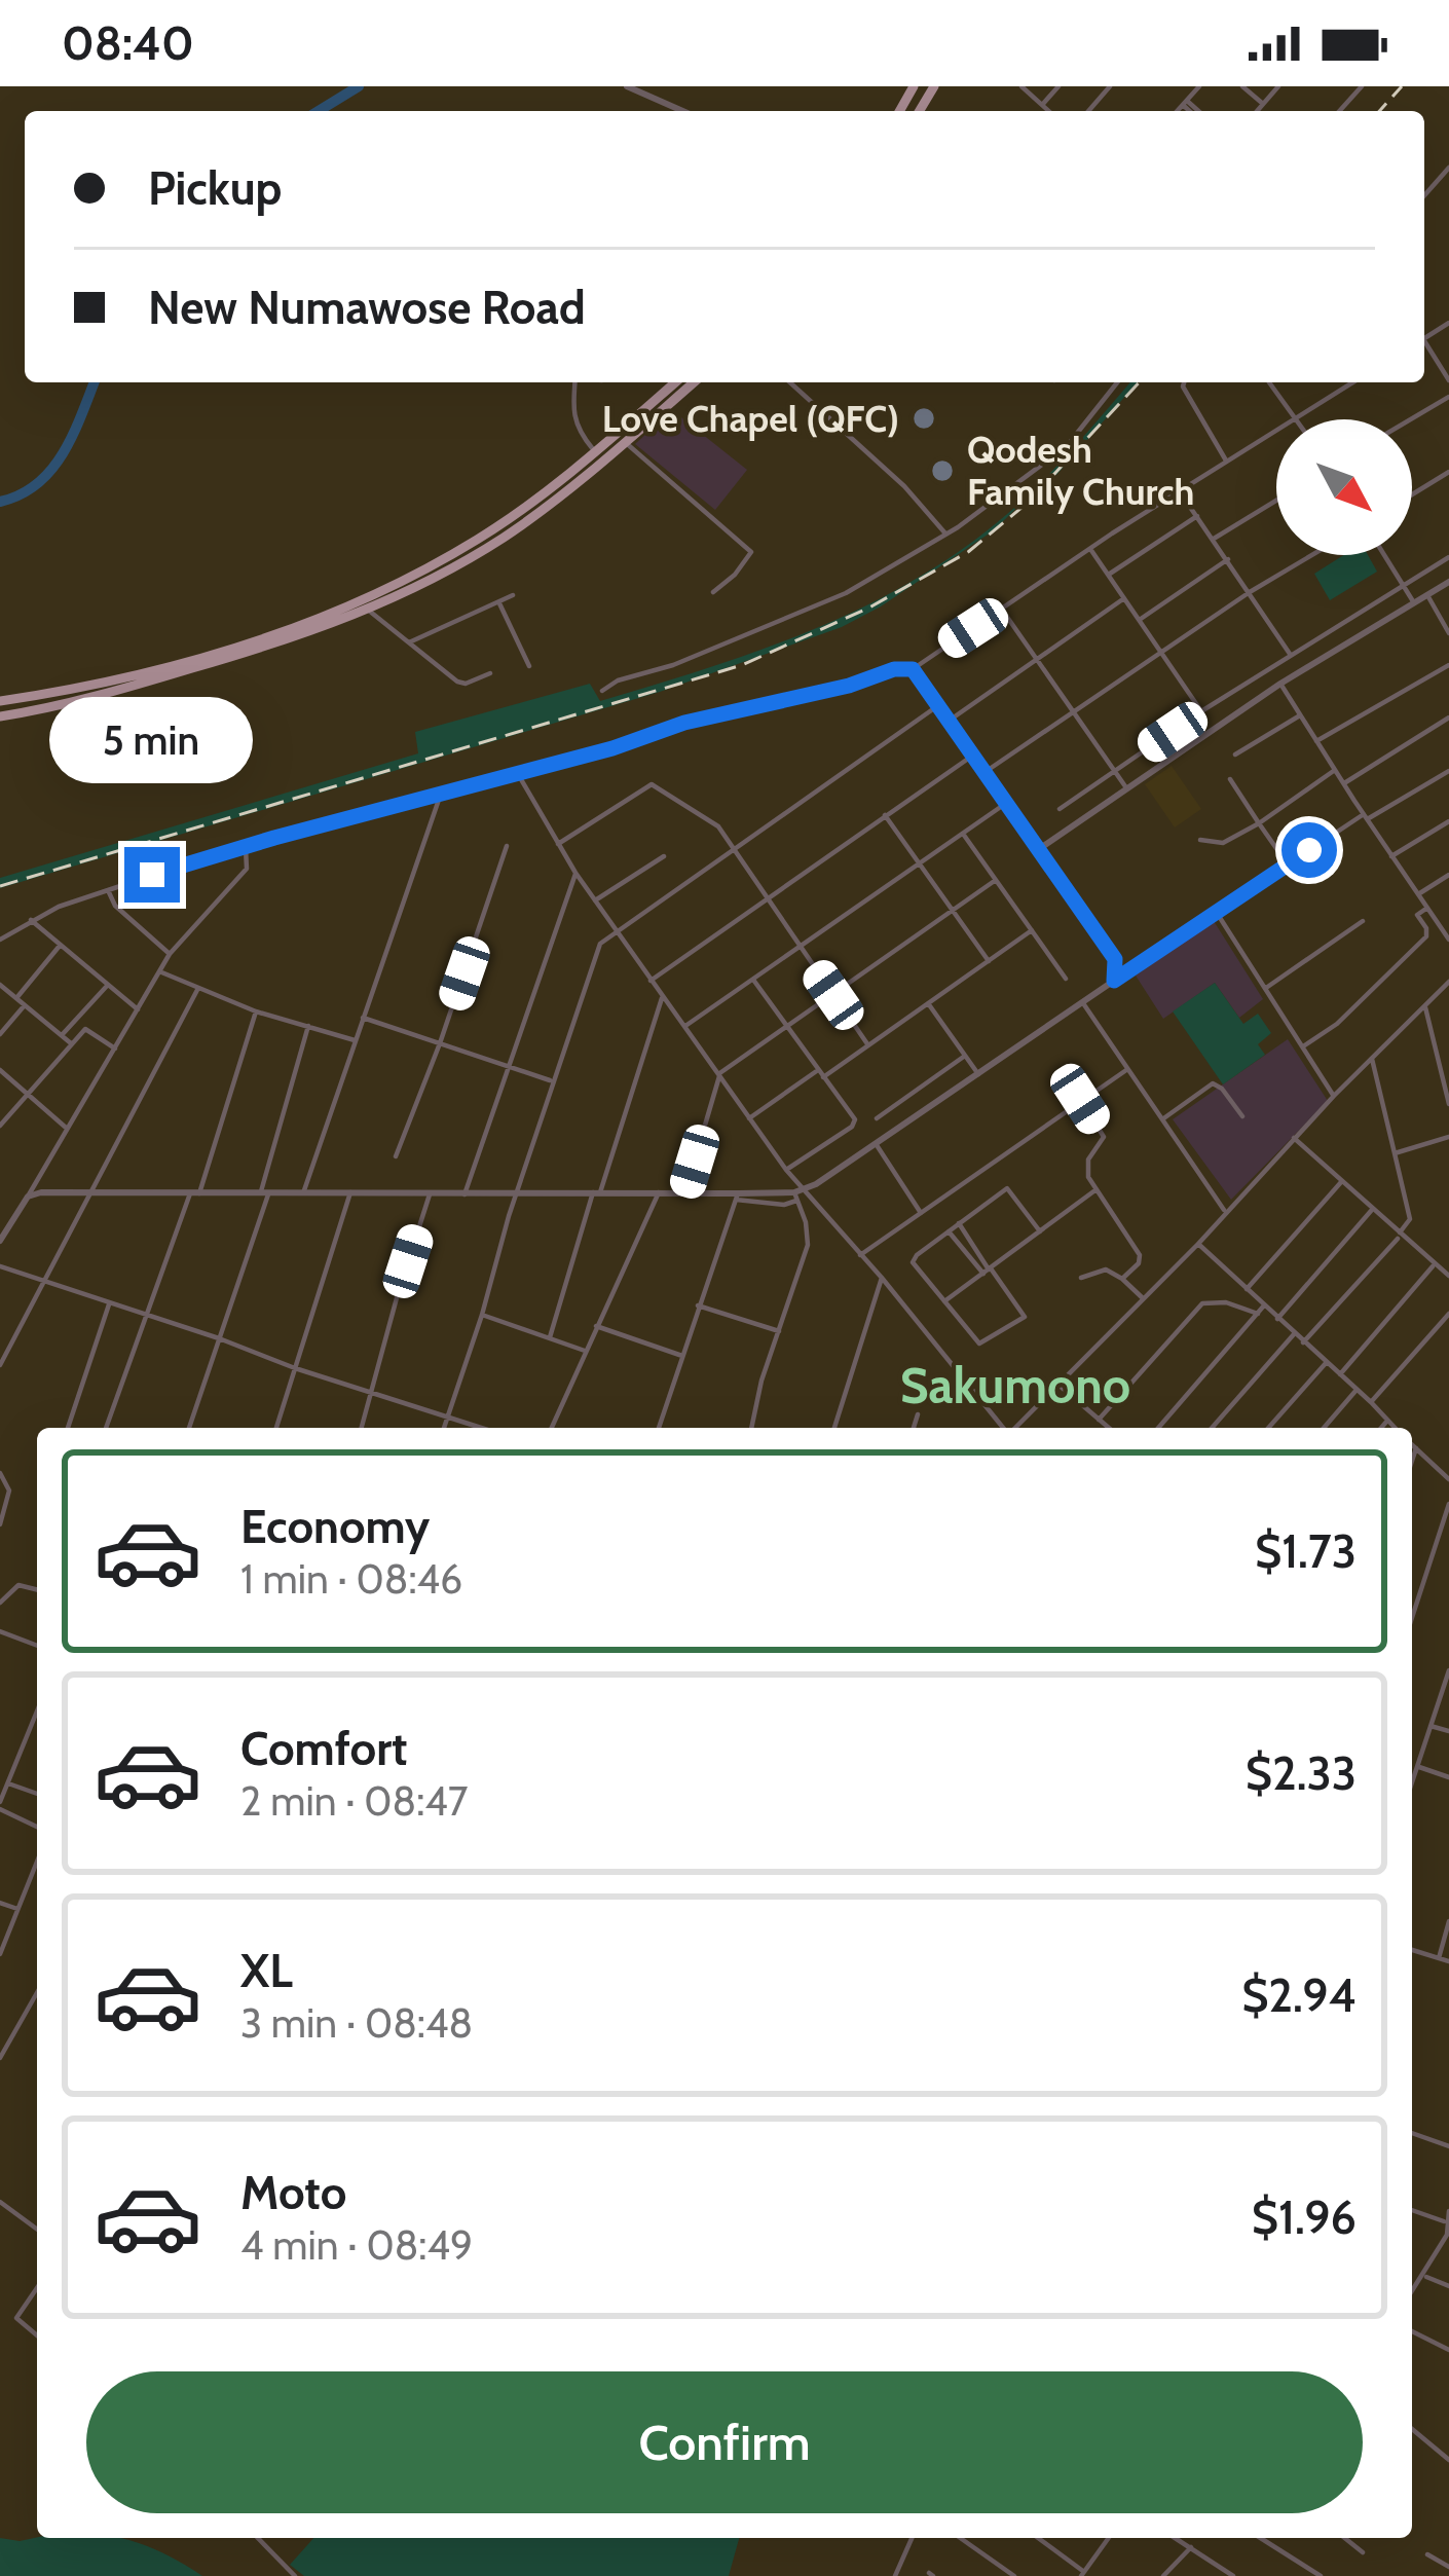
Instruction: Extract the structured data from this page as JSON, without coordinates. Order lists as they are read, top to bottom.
{
  "districts": ["Sakumono"],
  "places": ["Love Chapel (QFC)", "Qodesh Family Church"],
  "north": "bottom right",
  "page": {
    "status": "08:40",
    "banner": ["Pickup", "New Numawose Road"],
    "bubble": "5 min",
    "list": [
      {
        "name": "Economy",
        "note": "1 min · 08:46",
        "value": "$1.73"
      },
      {
        "name": "Comfort",
        "note": "2 min · 08:47",
        "value": "$2.33"
      },
      {
        "name": "XL",
        "note": "3 min · 08:48",
        "value": "$2.94"
      },
      {
        "name": "Moto",
        "note": "4 min · 08:49",
        "value": "$1.96"
      }
    ],
    "buttons": "Confirm"
  }
}
